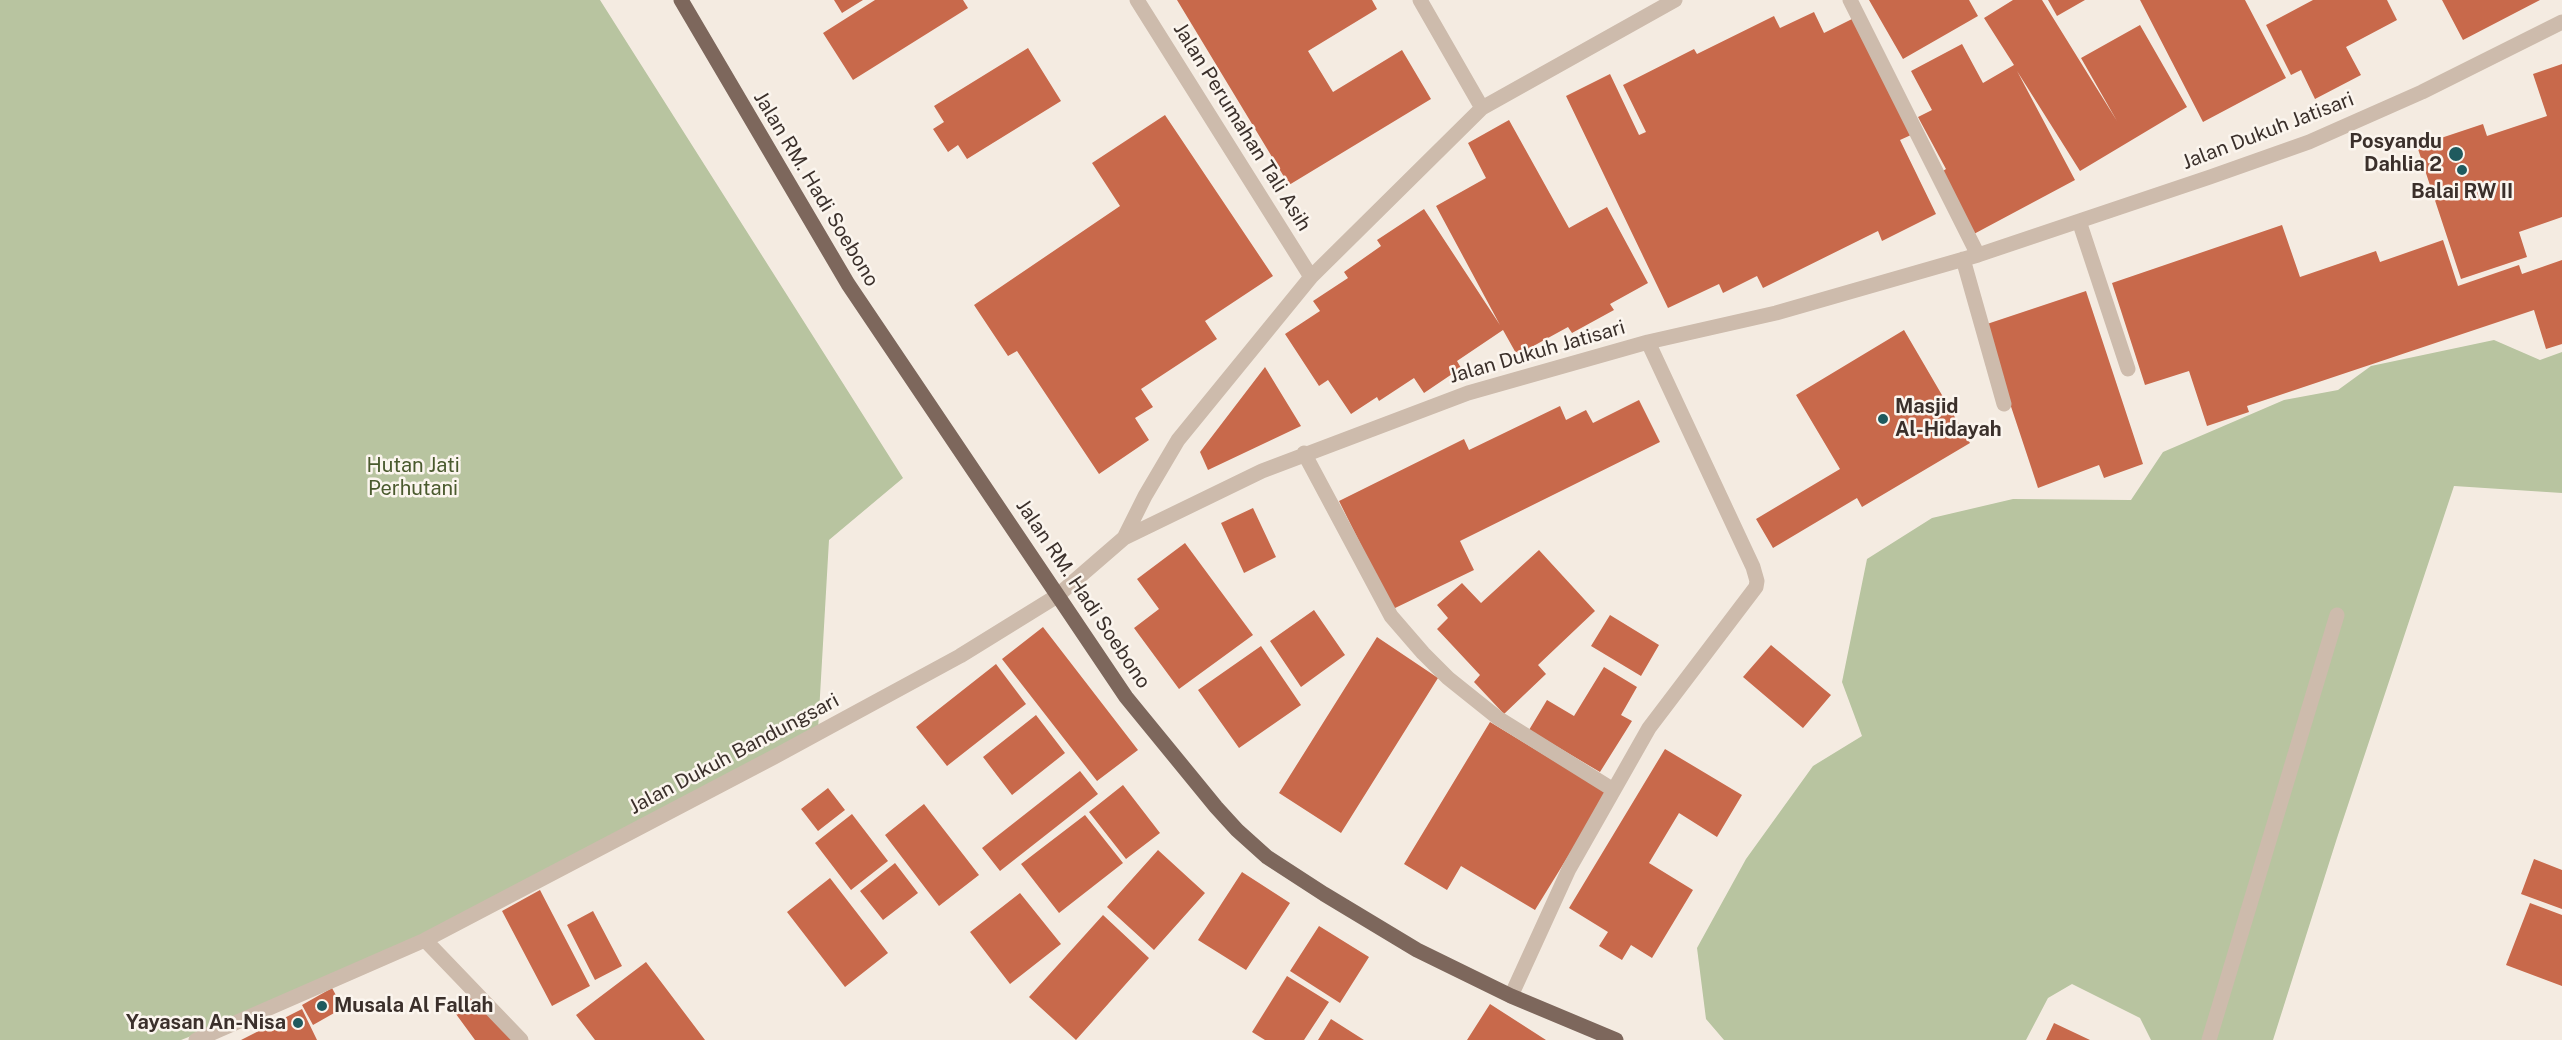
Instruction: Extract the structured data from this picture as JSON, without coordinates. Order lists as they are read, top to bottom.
{
  "streets": {
    "main road": ["Jalan RM. Hadi Soebono"],
    "street": ["Jalan Perumahan Tali Asih", "Jalan Dukuh Jatisari", "Jalan Dukuh Bandungsari"]
  },
  "crossings": [
    ["Jalan Perumahan Tali Asih", "Jalan Dukuh Jatisari"],
    ["Jalan Dukuh Jatisari", "Jalan RM. Hadi Soebono"],
    ["Jalan Dukuh Jatisari", "Jalan Dukuh Bandungsari"],
    ["Jalan RM. Hadi Soebono", "Jalan Dukuh Bandungsari"]
  ],
  "parks": ["Hutan Jati Perhutani"],
  "places": [
    "Posyandu Dahlia 2",
    "Balai RW II",
    "Masjid Al-Hidayah",
    "Musala Al Fallah",
    "Yayasan An-Nisa"
  ]
}
